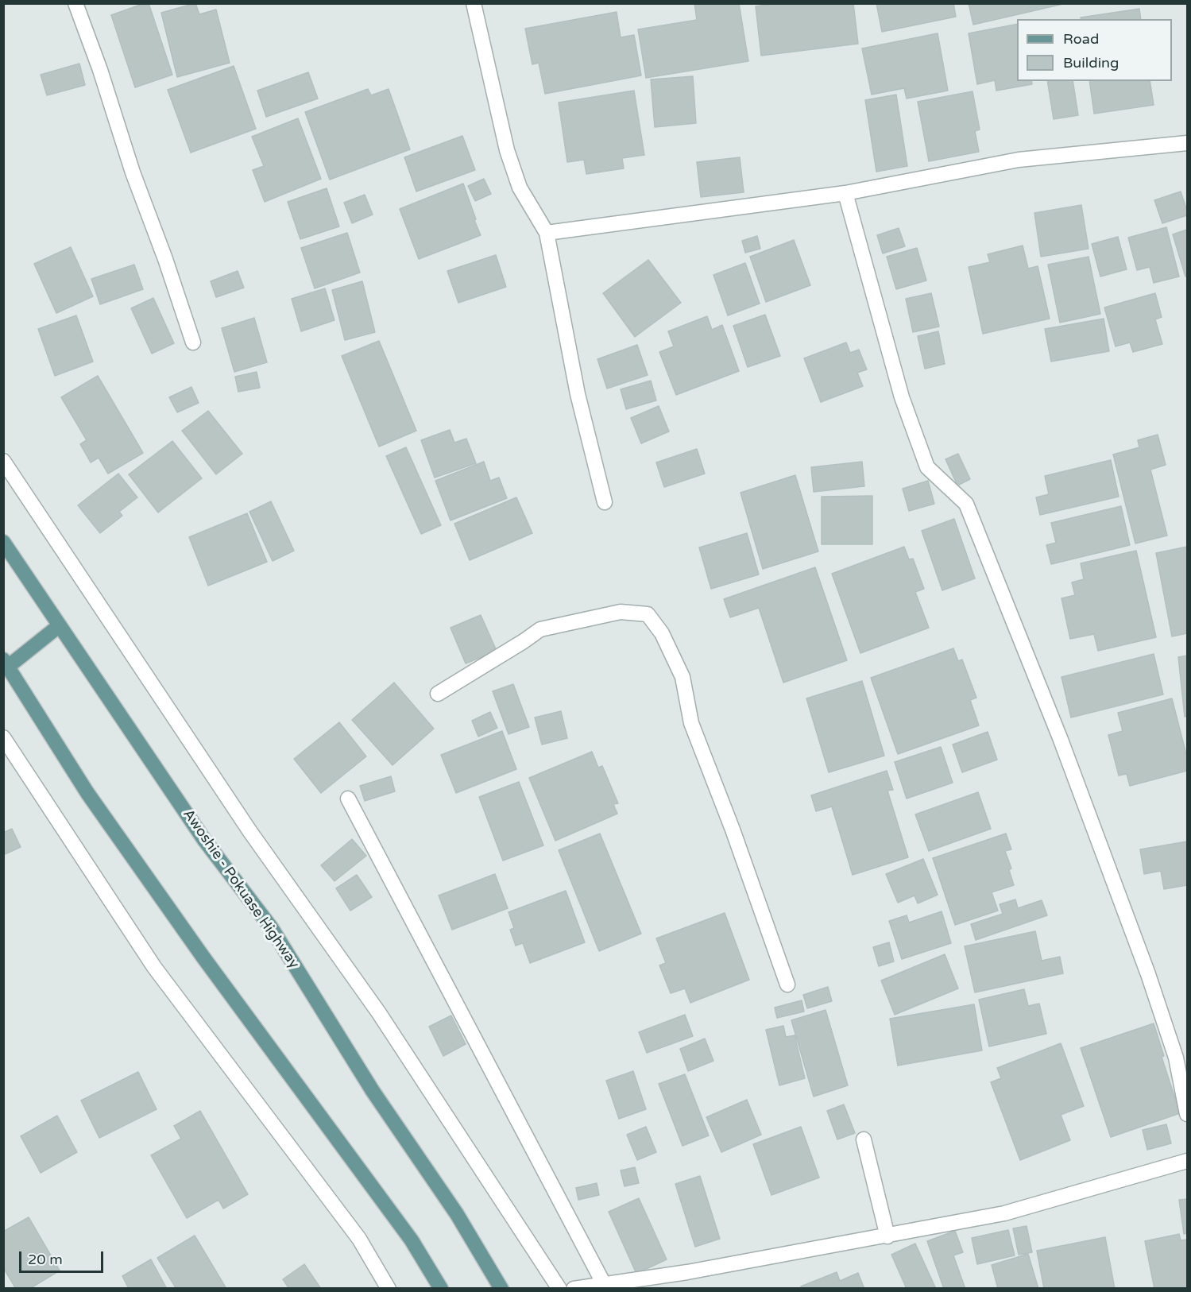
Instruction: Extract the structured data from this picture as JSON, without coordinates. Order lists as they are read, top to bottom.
{
  "streets": {
    "main road": ["Awoshie - Pokuase Highway"]
  },
  "legend": ["Road", "Building"],
  "scale_bar": "20 m"
}
